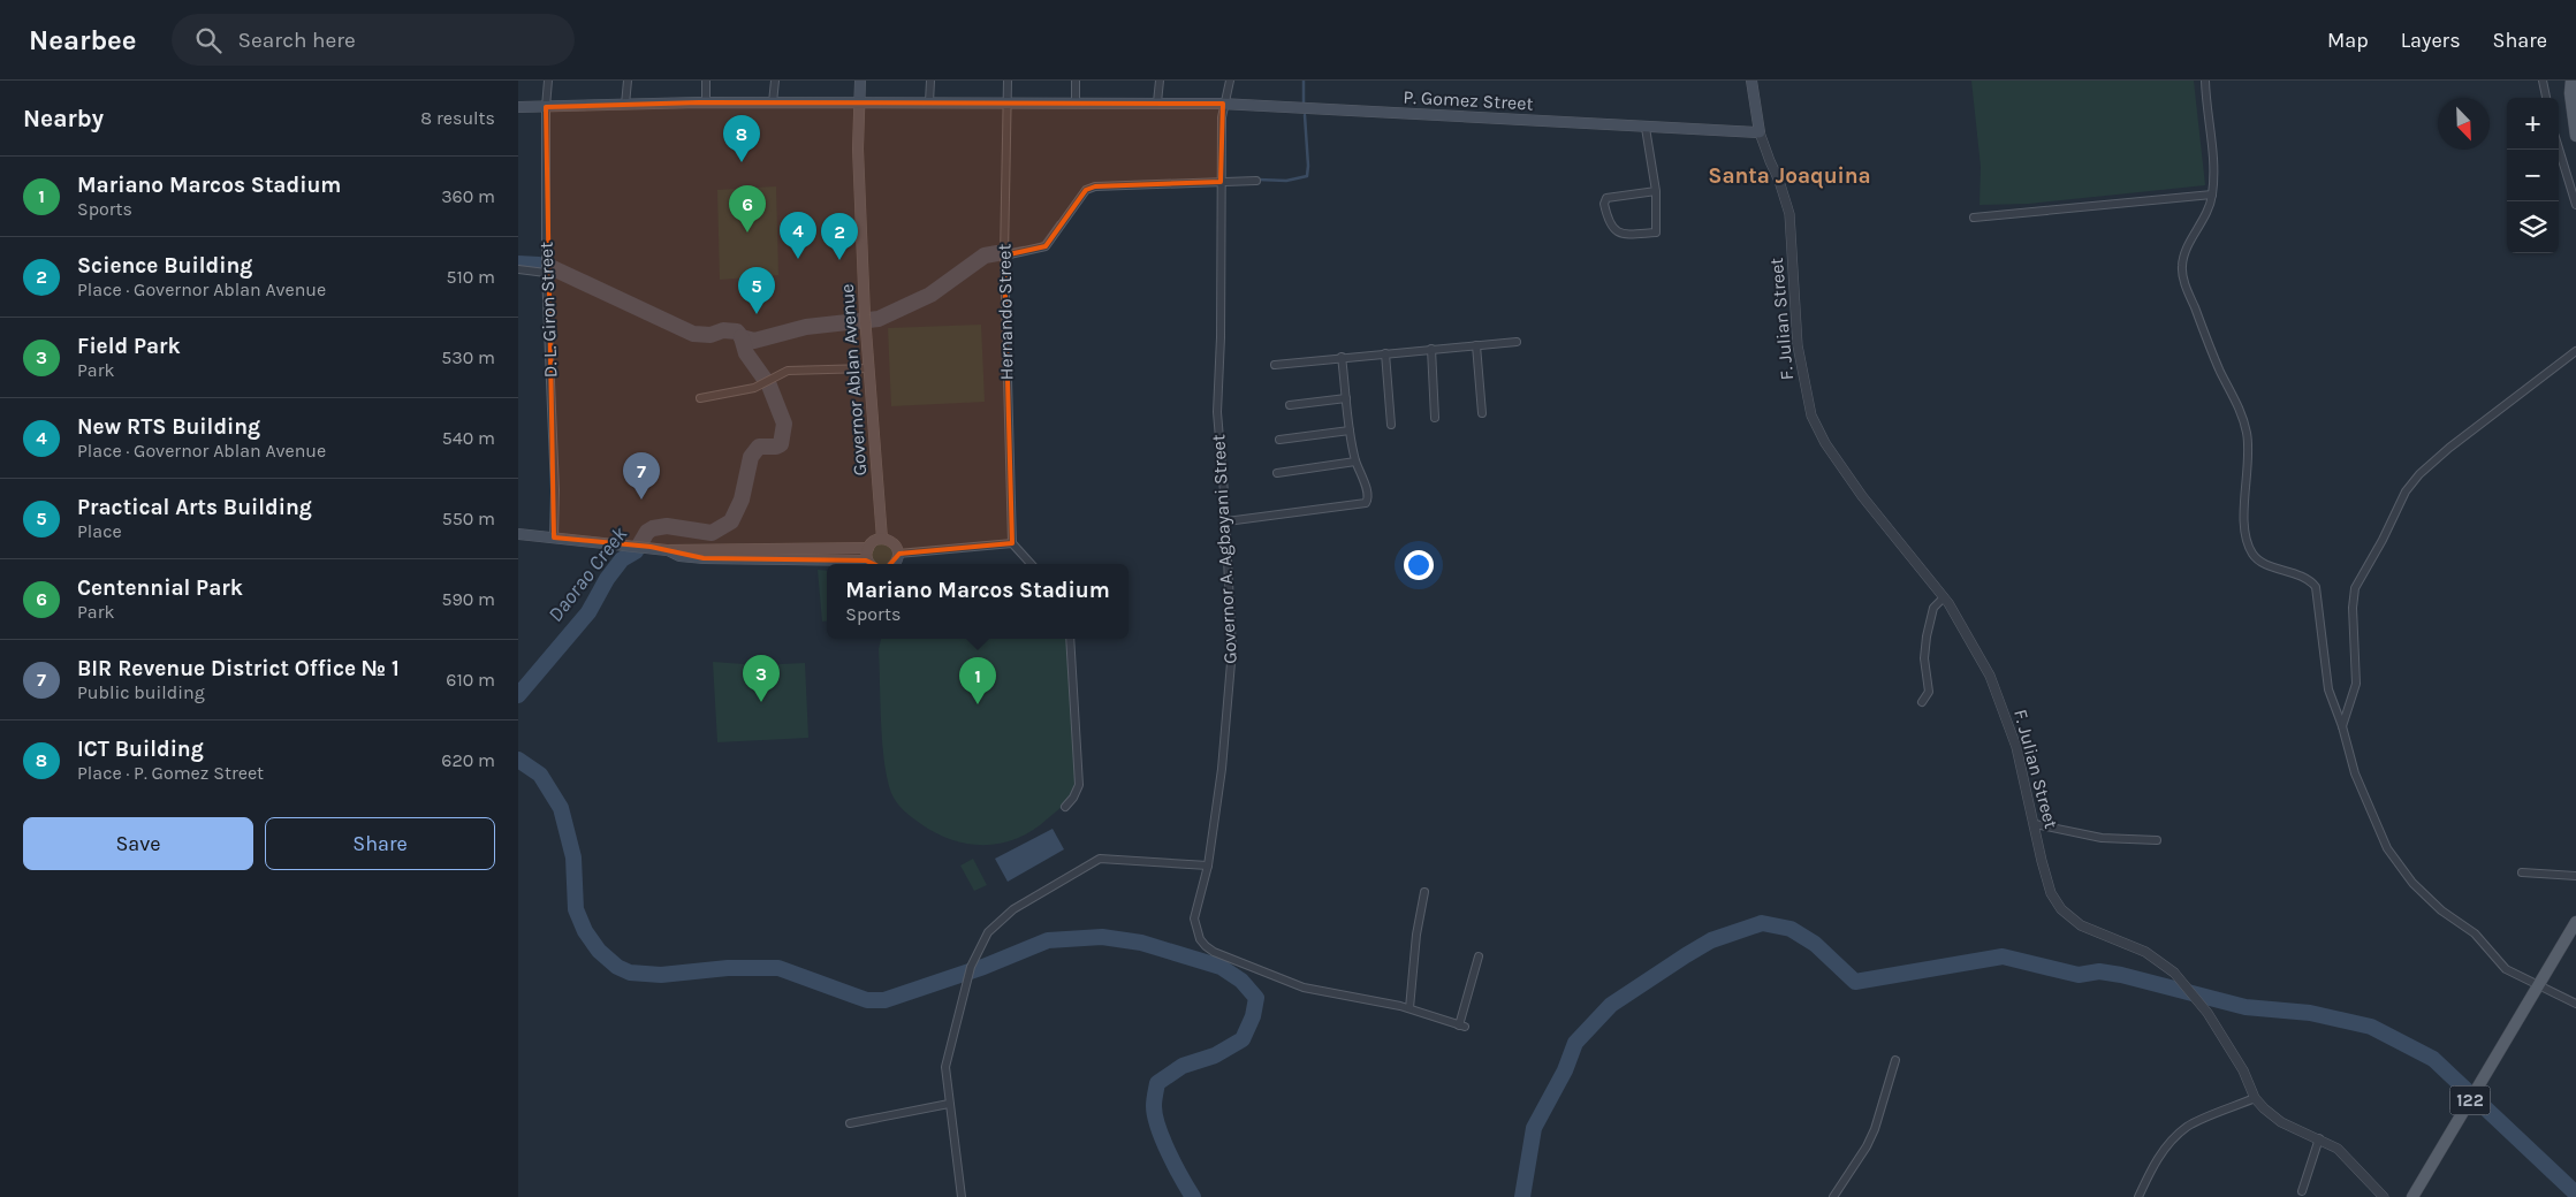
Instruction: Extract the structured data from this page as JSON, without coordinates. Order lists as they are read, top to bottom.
{
  "streets": {
    "main road": [
      "P. Gomez Street",
      "F. Julian Street",
      "Governor Ablan Avenue",
      "122"
    ],
    "street": ["D. L. Giron Street", "Hernando Street", "Governor A. Agbayani Street"]
  },
  "crossings": [
    ["P. Gomez Street", "D. L. Giron Street"],
    ["P. Gomez Street", "Hernando Street"],
    ["P. Gomez Street", "F. Julian Street"],
    ["P. Gomez Street", "Governor Ablan Avenue"],
    ["P. Gomez Street", "Governor A. Agbayani Street"]
  ],
  "districts": ["Santa Joaquina"],
  "water": ["Daorao Creek"],
  "north": "bottom right",
  "page": {
    "header": "Nearbee",
    "search": "Search here",
    "nav": ["Map", "Layers", "Share"],
    "heading": ["Nearby", "8 results"],
    "map_buttons": ["+", "−"],
    "pins": [
      "8",
      "6",
      "4",
      "2",
      "5",
      "7",
      "3",
      "1"
    ],
    "list": [
      {
        "mark": "1",
        "name": "Mariano Marcos Stadium",
        "note": "Sports",
        "value": "360 m"
      },
      {
        "mark": "2",
        "name": "Science Building",
        "note": "Place · Governor Ablan Avenue",
        "value": "510 m"
      },
      {
        "mark": "3",
        "name": "Field Park",
        "note": "Park",
        "value": "530 m"
      },
      {
        "mark": "4",
        "name": "New RTS Building",
        "note": "Place · Governor Ablan Avenue",
        "value": "540 m"
      },
      {
        "mark": "5",
        "name": "Practical Arts Building",
        "note": "Place",
        "value": "550 m"
      },
      {
        "mark": "6",
        "name": "Centennial Park",
        "note": "Park",
        "value": "590 m"
      },
      {
        "mark": "7",
        "name": "BIR Revenue District Office № 1",
        "note": "Public building",
        "value": "610 m"
      },
      {
        "mark": "8",
        "name": "ICT Building",
        "note": "Place · P. Gomez Street",
        "value": "620 m"
      }
    ],
    "popup": ["Mariano Marcos Stadium", "Sports"],
    "buttons": ["Save", "Share"]
  }
}
